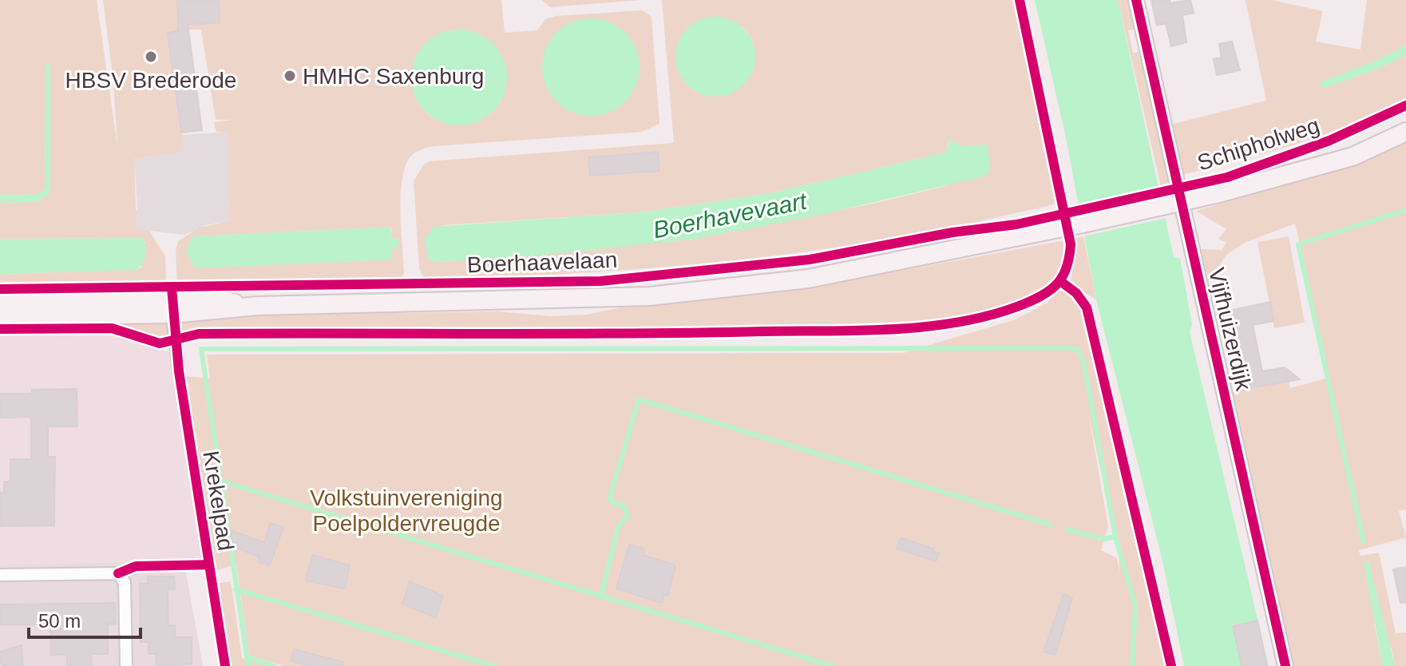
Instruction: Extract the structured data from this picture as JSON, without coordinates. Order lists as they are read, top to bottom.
{
  "streets": {
    "main road": ["Schipholweg", "Boerhaavelaan"],
    "street": ["Vijfhuizerdijk"],
    "cycle path": ["Krekelpad"]
  },
  "crossings": [
    ["Schipholweg", "Boerhaavelaan"]
  ],
  "water": ["Boerhavevaart"],
  "parks": ["Volkstuinvereniging Poelpoldervreugde"],
  "places": ["HBSV Brederode", "HMHC Saxenburg"],
  "scale_bar": "50 m"
}
